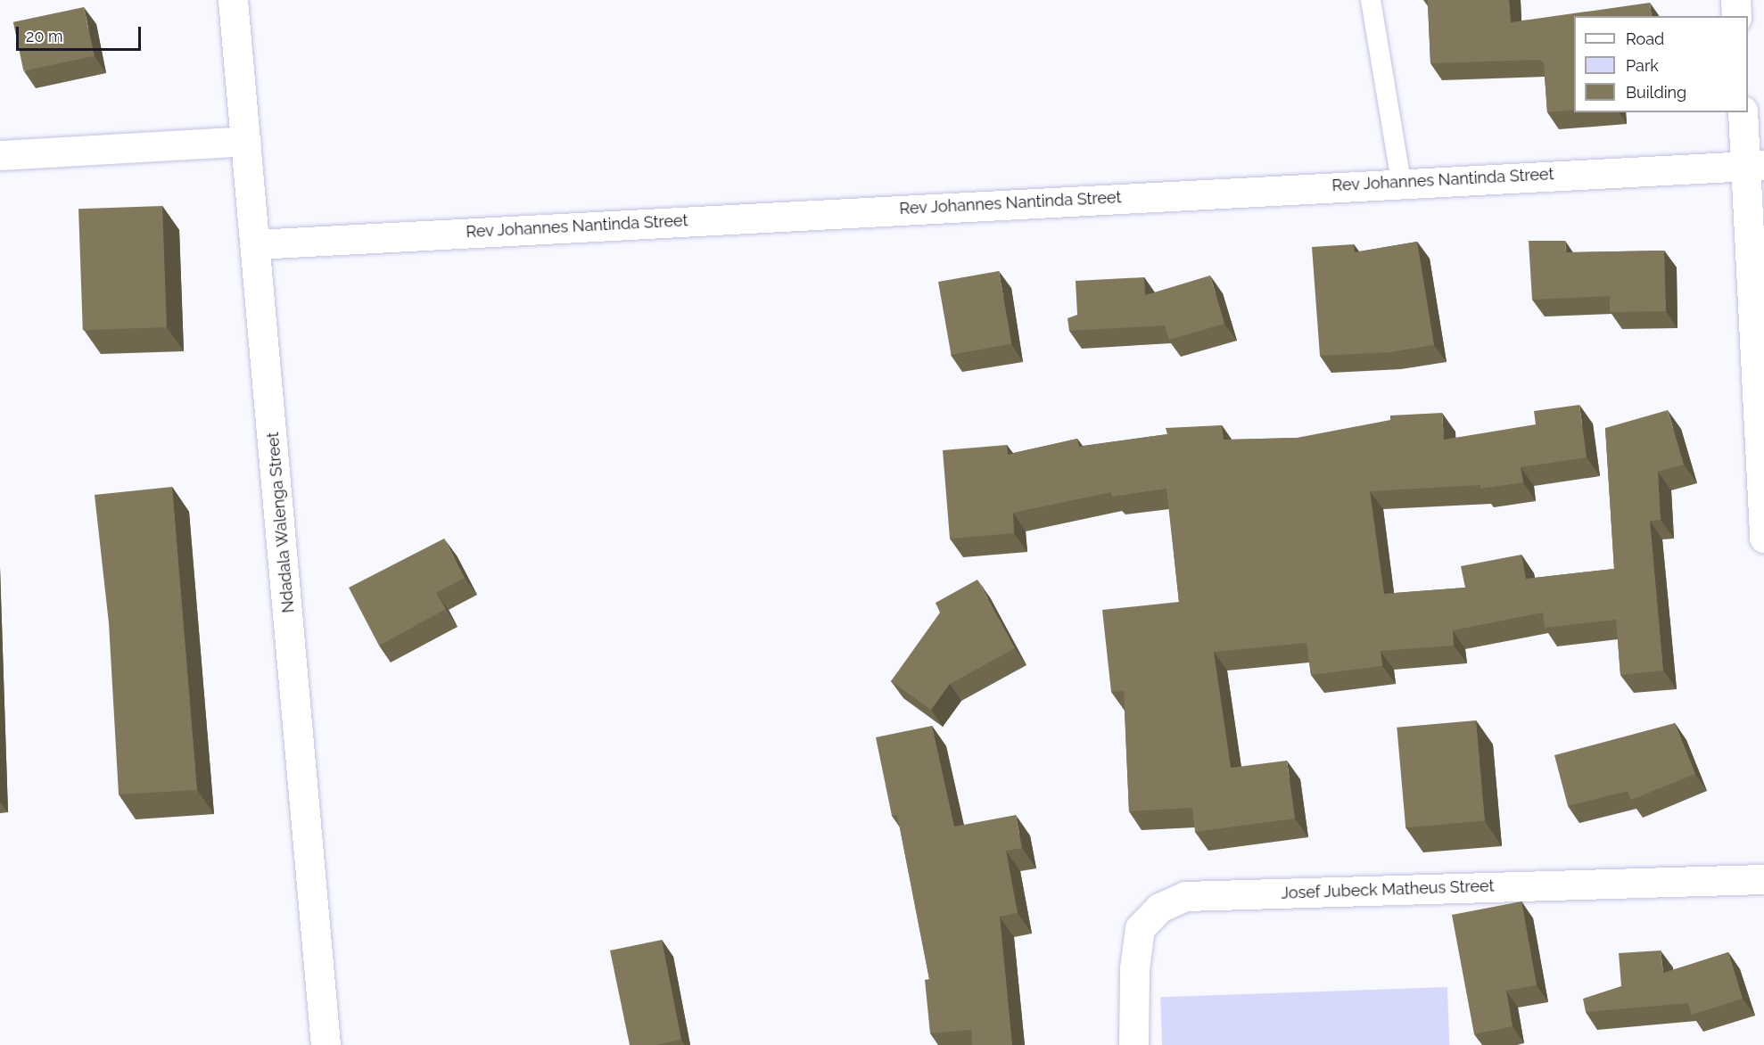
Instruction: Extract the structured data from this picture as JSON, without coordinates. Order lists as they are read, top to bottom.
{
  "streets": {
    "street": ["Rev Johannes Nantinda Street", "Ndadala Walenga Street", "Josef Jubeck Matheus Street"]
  },
  "crossings": [
    ["Rev Johannes Nantinda Street", "Ndadala Walenga Street"]
  ],
  "legend": ["Road", "Park", "Building"],
  "scale_bar": "20 m"
}
